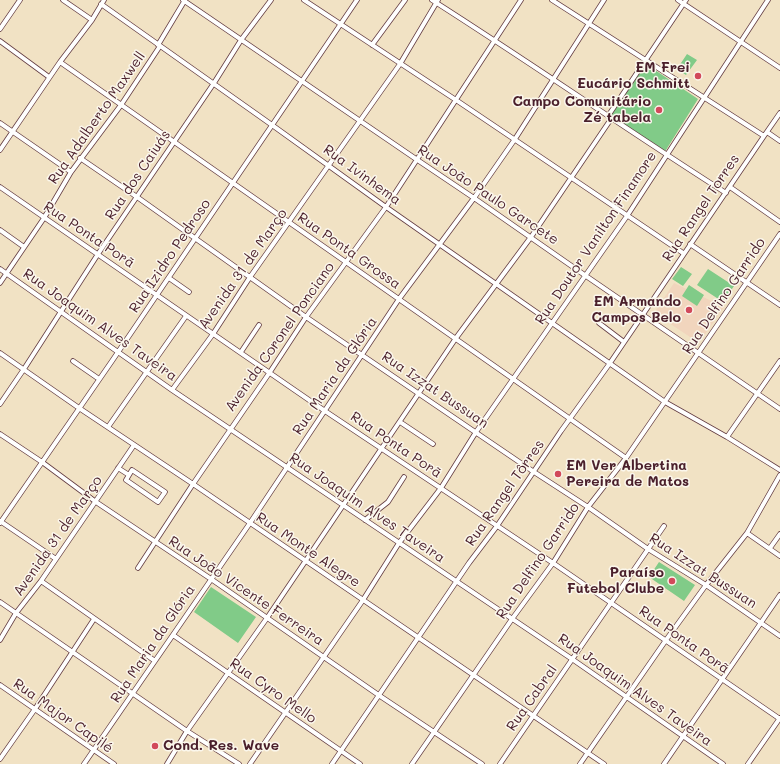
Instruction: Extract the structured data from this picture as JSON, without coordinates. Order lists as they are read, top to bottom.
{
  "streets": {
    "street": [
      "Rua Adalberto Maxwell",
      "Rua dos Caiuás",
      "Rua Ivinhema",
      "Rua João Paulo Garcete",
      "Rua Rangel Torres",
      "Rua Ponta Porã",
      "Rua Doutor Vanilton Finamore",
      "Rua Ponta Grossa",
      "Rua Izidro Pedroso",
      "Avenida 31 de Março",
      "Rua Delfino Garrido",
      "Rua Joaquim Alves Taveira",
      "Avenida Coronel Ponciano",
      "Rua Maria da Glória",
      "Rua Izzat Bussuan",
      "Rua Rangel Tôrres",
      "Rua Monte Alegre",
      "Rua João Vicente Ferreira",
      "Rua Cyro Mello",
      "Rua Cabral",
      "Rua Major Capilé"
    ]
  },
  "crossings": [
    ["Rua Adalberto Maxwell", "Rua Ivinhema"],
    ["Rua Adalberto Maxwell", "Rua João Paulo Garcete"],
    ["Rua Adalberto Maxwell", "Rua Ponta Porã"],
    ["Rua Adalberto Maxwell", "Rua Ponta Grossa"],
    ["Rua Adalberto Maxwell", "Rua Joaquim Alves Taveira"],
    ["Rua Adalberto Maxwell", "Rua Izzat Bussuan"],
    ["Rua dos Caiuás", "Rua Ivinhema"],
    ["Rua dos Caiuás", "Rua João Paulo Garcete"],
    ["Rua dos Caiuás", "Rua Ponta Porã"],
    ["Rua dos Caiuás", "Rua Ponta Grossa"],
    ["Rua dos Caiuás", "Rua Joaquim Alves Taveira"],
    ["Rua dos Caiuás", "Rua Izzat Bussuan"],
    ["Rua dos Caiuás", "Rua Monte Alegre"],
    ["Rua Ivinhema", "Rua Doutor Vanilton Finamore"],
    ["Rua Ivinhema", "Rua Izidro Pedroso"],
    ["Rua Ivinhema", "Avenida 31 de Março"],
    ["Rua Ivinhema", "Rua Delfino Garrido"],
    ["Rua Ivinhema", "Avenida Coronel Ponciano"],
    ["Rua Ivinhema", "Rua Maria da Glória"],
    ["Rua Ivinhema", "Rua Rangel Tôrres"],
    ["Rua João Paulo Garcete", "Rua Rangel Torres"],
    ["Rua João Paulo Garcete", "Rua Doutor Vanilton Finamore"],
    ["Rua João Paulo Garcete", "Rua Izidro Pedroso"],
    ["Rua João Paulo Garcete", "Avenida 31 de Março"],
    ["Rua João Paulo Garcete", "Rua Delfino Garrido"],
    ["Rua João Paulo Garcete", "Avenida Coronel Ponciano"],
    ["Rua João Paulo Garcete", "Rua Maria da Glória"],
    ["Rua João Paulo Garcete", "Rua Rangel Tôrres"],
    ["Rua Rangel Torres", "Rua Rangel Tôrres"],
    ["Rua Ponta Porã", "Rua Doutor Vanilton Finamore"],
    ["Rua Ponta Porã", "Rua Izidro Pedroso"],
    ["Rua Ponta Porã", "Avenida 31 de Março"],
    ["Rua Ponta Porã", "Rua Delfino Garrido"],
    ["Rua Ponta Porã", "Avenida Coronel Ponciano"],
    ["Rua Ponta Porã", "Rua Maria da Glória"],
    ["Rua Ponta Porã", "Rua Rangel Tôrres"],
    ["Rua Ponta Porã", "Rua Cabral"],
    ["Rua Doutor Vanilton Finamore", "Rua Ponta Grossa"],
    ["Rua Doutor Vanilton Finamore", "Rua Joaquim Alves Taveira"],
    ["Rua Doutor Vanilton Finamore", "Rua Izzat Bussuan"],
    ["Rua Doutor Vanilton Finamore", "Rua Monte Alegre"],
    ["Rua Doutor Vanilton Finamore", "Rua João Vicente Ferreira"],
    ["Rua Doutor Vanilton Finamore", "Rua Cyro Mello"],
    ["Rua Ponta Grossa", "Rua Izidro Pedroso"],
    ["Rua Ponta Grossa", "Avenida 31 de Março"],
    ["Rua Ponta Grossa", "Rua Delfino Garrido"],
    ["Rua Ponta Grossa", "Avenida Coronel Ponciano"],
    ["Rua Ponta Grossa", "Rua Maria da Glória"],
    ["Rua Ponta Grossa", "Rua Rangel Tôrres"],
    ["Rua Izidro Pedroso", "Rua Joaquim Alves Taveira"],
    ["Rua Izidro Pedroso", "Rua Izzat Bussuan"],
    ["Rua Izidro Pedroso", "Rua Monte Alegre"],
    ["Rua Izidro Pedroso", "Rua João Vicente Ferreira"],
    ["Avenida 31 de Março", "Rua Joaquim Alves Taveira"],
    ["Avenida 31 de Março", "Rua Izzat Bussuan"],
    ["Avenida 31 de Março", "Rua Monte Alegre"],
    ["Avenida 31 de Março", "Rua João Vicente Ferreira"],
    ["Rua Delfino Garrido", "Rua Joaquim Alves Taveira"],
    ["Rua Delfino Garrido", "Rua Izzat Bussuan"],
    ["Rua Delfino Garrido", "Rua Monte Alegre"],
    ["Rua Delfino Garrido", "Rua João Vicente Ferreira"],
    ["Rua Joaquim Alves Taveira", "Avenida Coronel Ponciano"],
    ["Rua Joaquim Alves Taveira", "Rua Maria da Glória"],
    ["Rua Joaquim Alves Taveira", "Rua Rangel Tôrres"],
    ["Rua Joaquim Alves Taveira", "Rua Cabral"],
    ["Avenida Coronel Ponciano", "Rua Izzat Bussuan"],
    ["Avenida Coronel Ponciano", "Rua Monte Alegre"],
    ["Avenida Coronel Ponciano", "Rua João Vicente Ferreira"],
    ["Rua Maria da Glória", "Rua Izzat Bussuan"],
    ["Rua Maria da Glória", "Rua Monte Alegre"],
    ["Rua Maria da Glória", "Rua João Vicente Ferreira"],
    ["Rua Maria da Glória", "Rua Cyro Mello"],
    ["Rua Maria da Glória", "Rua Major Capilé"],
    ["Rua Izzat Bussuan", "Rua Rangel Tôrres"],
    ["Rua Izzat Bussuan", "Rua Cabral"],
    ["Rua Rangel Tôrres", "Rua Monte Alegre"],
    ["Rua Rangel Tôrres", "Rua João Vicente Ferreira"],
    ["Rua Rangel Tôrres", "Rua Cyro Mello"],
    ["Rua Monte Alegre", "Rua Cabral"]
  ],
  "places": [
    "EM Frei Eucário Schmitt",
    "Campo Comunitário Zé tabela",
    "EM Armando Campos Belo",
    "EM Ver Albertina Pereira de Matos",
    "Paraíso Futebol Clube",
    "Cond. Res. Wave"
  ]
}
